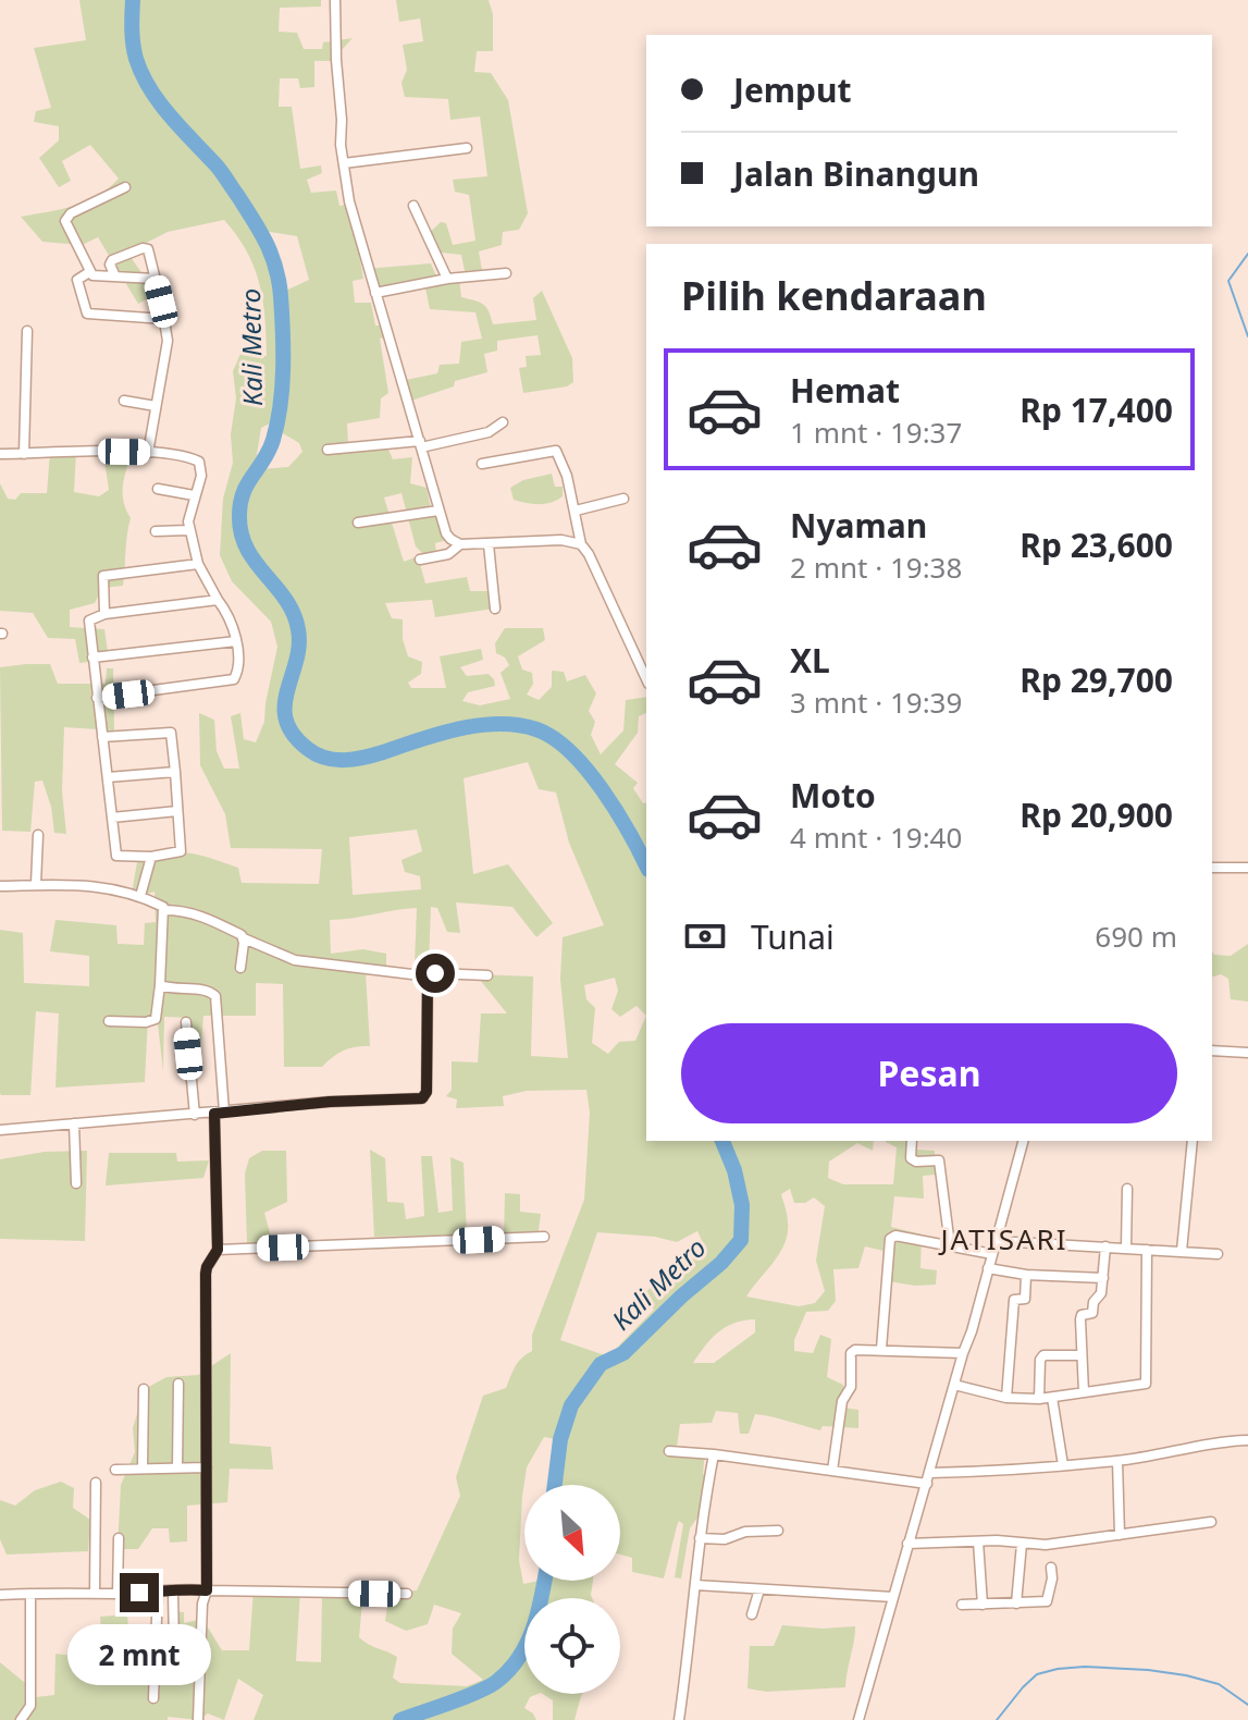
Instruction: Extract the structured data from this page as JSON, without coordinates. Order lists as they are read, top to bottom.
{
  "districts": ["JATISARI"],
  "water": ["Kali Metro"],
  "north": "bottom right",
  "page": {
    "banner": ["Jemput", "Jalan Binangun"],
    "heading": "Pilih kendaraan",
    "list": [
      {
        "name": "Hemat",
        "note": "1 mnt · 19:37",
        "value": "Rp 17,400"
      },
      {
        "name": "Nyaman",
        "note": "2 mnt · 19:38",
        "value": "Rp 23,600"
      },
      {
        "name": "XL",
        "note": "3 mnt · 19:39",
        "value": "Rp 29,700"
      },
      {
        "name": "Moto",
        "note": "4 mnt · 19:40",
        "value": "Rp 20,900"
      }
    ],
    "pay": ["Tunai", "690 m"],
    "buttons": "Pesan",
    "bubble": "2 mnt"
  }
}
